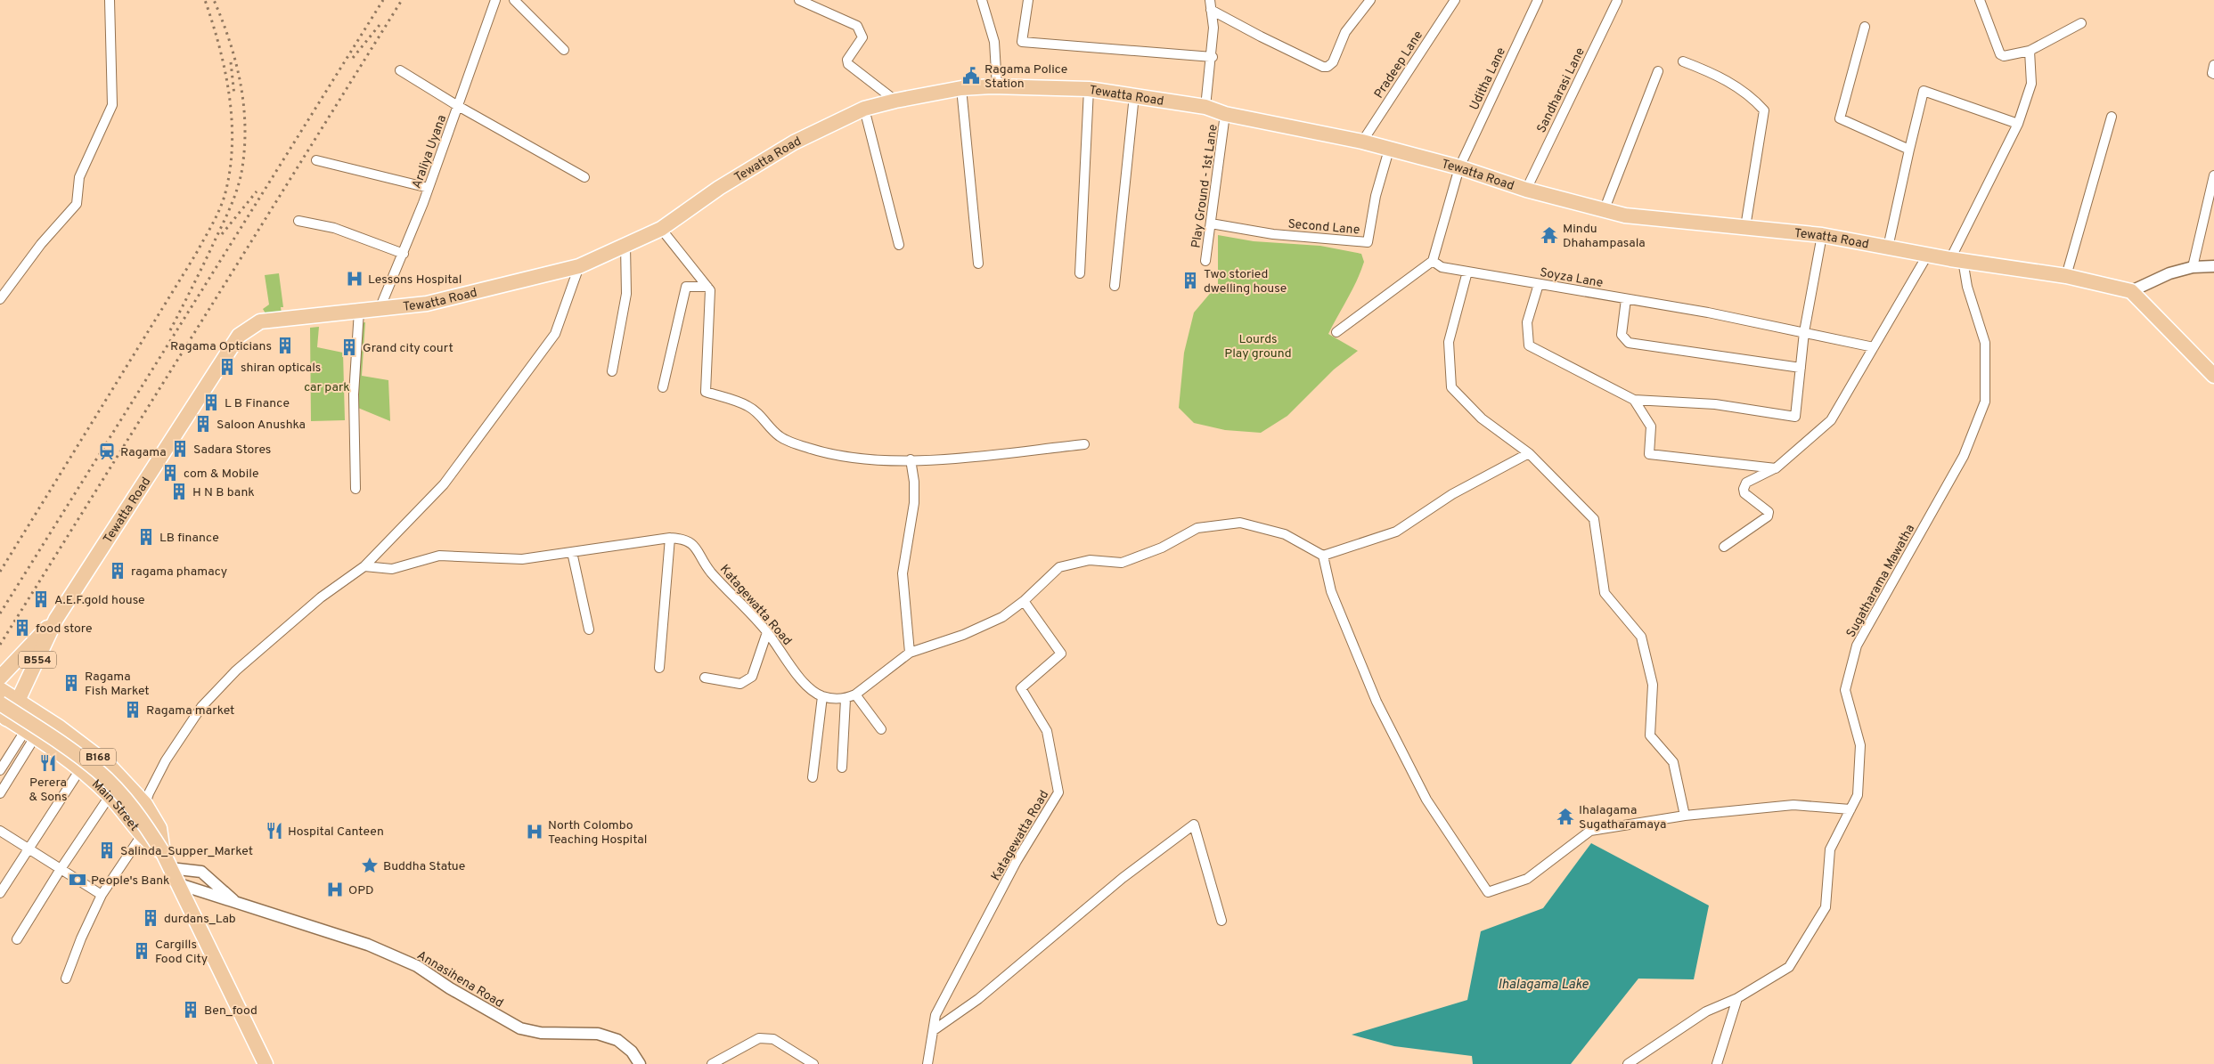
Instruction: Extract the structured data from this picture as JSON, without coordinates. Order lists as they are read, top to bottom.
{
  "streets": {
    "main road": [
      "Tewatta Road",
      "B554",
      "B168",
      "Main Street"
    ],
    "street": [
      "Pradeep Lane",
      "Uditha Lane",
      "Sandharasi Lane",
      "Araliya Uyana",
      "Play Ground - 1st Lane",
      "Second Lane",
      "Soyza Lane",
      "Sugatharama Mawatha",
      "Katagewatta Road",
      "Annasihena Road"
    ]
  },
  "crossings": [
    ["Pradeep Lane", "Tewatta Road"],
    ["Uditha Lane", "Tewatta Road"],
    ["Sandharasi Lane", "Tewatta Road"],
    ["Tewatta Road", "Araliya Uyana"],
    ["Tewatta Road", "Play Ground - 1st Lane"],
    ["Tewatta Road", "Second Lane"],
    ["Tewatta Road", "Sugatharama Mawatha"],
    ["Tewatta Road", "B168"],
    ["Tewatta Road", "Main Street"],
    ["Play Ground - 1st Lane", "Second Lane"],
    ["B168", "Main Street"],
    ["B168", "Annasihena Road"]
  ],
  "water": ["Ihalagama Lake"],
  "parks": ["Lourds Play ground", "car park"],
  "places": {
    "public building": ["Ragama Police Station"],
    "temple": ["Mindu Dhahampasala", "Ihalagama Sugatharamaya"],
    "hospital": ["Lessons Hospital", "North Colombo Teaching Hospital", "OPD"],
    "building": [
      "Two storied dwelling house",
      "Ragama Opticians",
      "Grand city court",
      "shiran opticals",
      "L B Finance",
      "Saloon Anushka",
      "Sadara Stores",
      "com & Mobile",
      "H N B bank",
      "LB finance",
      "ragama phamacy",
      "A.E.F.gold house",
      "food store",
      "Ragama Fish Market",
      "Ragama market",
      "Salinda_Supper_Market",
      "durdans_Lab",
      "Cargills Food City",
      "Ben_food"
    ],
    "station": ["Ragama"],
    "restaurant": ["Perera & Sons", "Hospital Canteen"],
    "place": ["Buddha Statue"],
    "bank": ["People's Bank"]
  }
}
